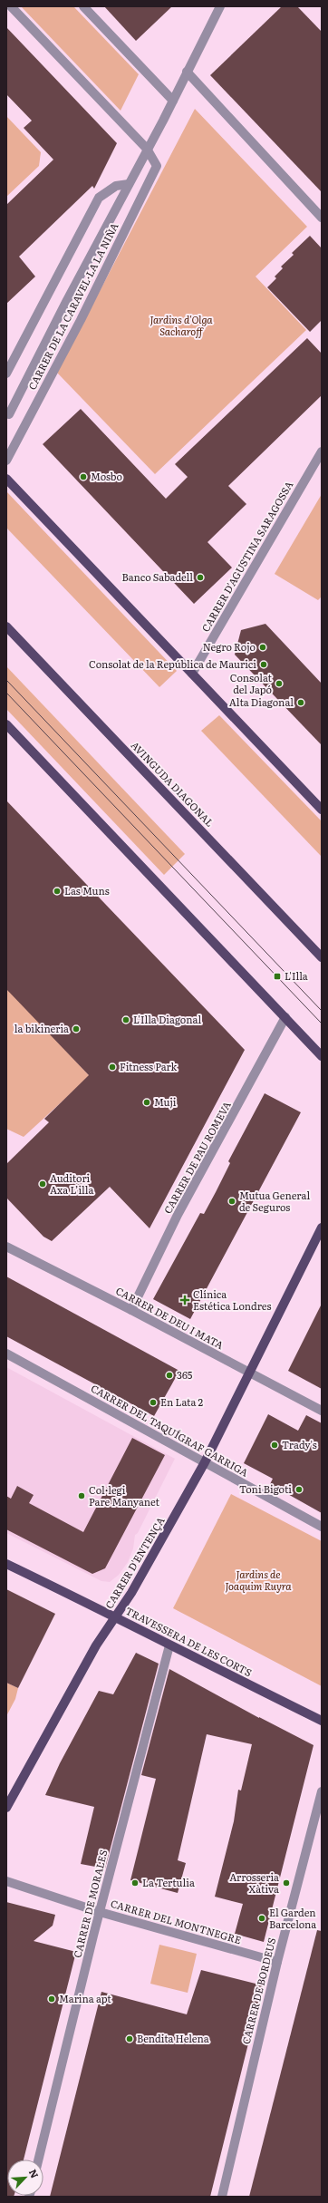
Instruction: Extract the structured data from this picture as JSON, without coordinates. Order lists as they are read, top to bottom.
{
  "streets": {
    "main road": ["AVINGUDA DIAGONAL", "CARRER D'ENTENÇA", "TRAVESSERA DE LES CORTS"],
    "street": [
      "CARRER DE LA CARAVEL·LA LA NIÑA",
      "CARRER D'AGUSTINA SARAGOSSA",
      "CARRER DE PAU ROMEVA",
      "CARRER DE DEU I MATA",
      "CARRER DEL TAQUÍGRAF GARRIGA",
      "CARRER DE MORALES",
      "CARRER DEL MONTNEGRE",
      "CARRER DE BORDEUS"
    ]
  },
  "crossings": [
    ["CARRER DE PAU ROMEVA", "CARRER DE DEU I MATA"],
    ["CARRER DE DEU I MATA", "CARRER D'ENTENÇA"],
    ["CARRER DEL TAQUÍGRAF GARRIGA", "CARRER D'ENTENÇA"],
    ["CARRER D'ENTENÇA", "TRAVESSERA DE LES CORTS"],
    ["TRAVESSERA DE LES CORTS", "CARRER DE MORALES"],
    ["CARRER DE MORALES", "CARRER DEL MONTNEGRE"],
    ["CARRER DEL MONTNEGRE", "CARRER DE BORDEUS"]
  ],
  "parks": ["Jardins d'Olga Sacharoff", "Jardins de Joaquim Ruyra"],
  "places": {
    "other": [
      "Mosbo",
      "Banco Sabadell",
      "Negro Rojo",
      "Consolat de la República de Maurici",
      "Consolat del Japó",
      "Alta Diagonal",
      "Las Muns",
      "L'Illa Diagonal",
      "la bikineria",
      "Fitness Park",
      "Muji",
      "Auditori Axa L’illa",
      "Mutua General de Seguros",
      "365",
      "En Lata 2",
      "Trady's",
      "Toni Bigoti",
      "Col·legi Pare Manyanet",
      "La Tertulia",
      "Arrosseria Xàtiva",
      "El Garden Barcelona",
      "Marina apt",
      "Bendita Helena"
    ],
    "transit": ["L'Illa"],
    "health": ["Clínica Estética Londres"]
  },
  "north": "top right"
}
